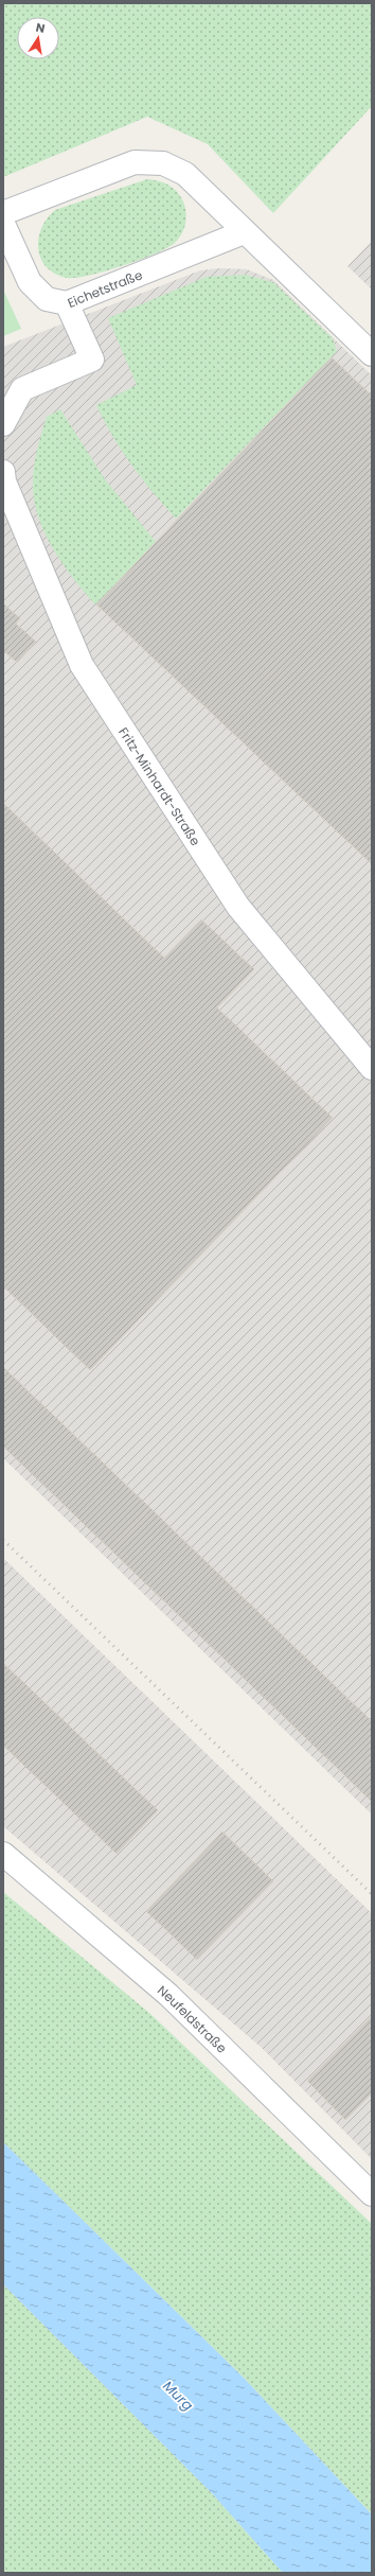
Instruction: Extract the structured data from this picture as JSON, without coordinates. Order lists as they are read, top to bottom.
{
  "streets": {
    "street": ["Eichetstraße", "Fritz-Minhardt-Straße", "Neufeldstraße"]
  },
  "water": ["Murg"],
  "north": "top"
}
